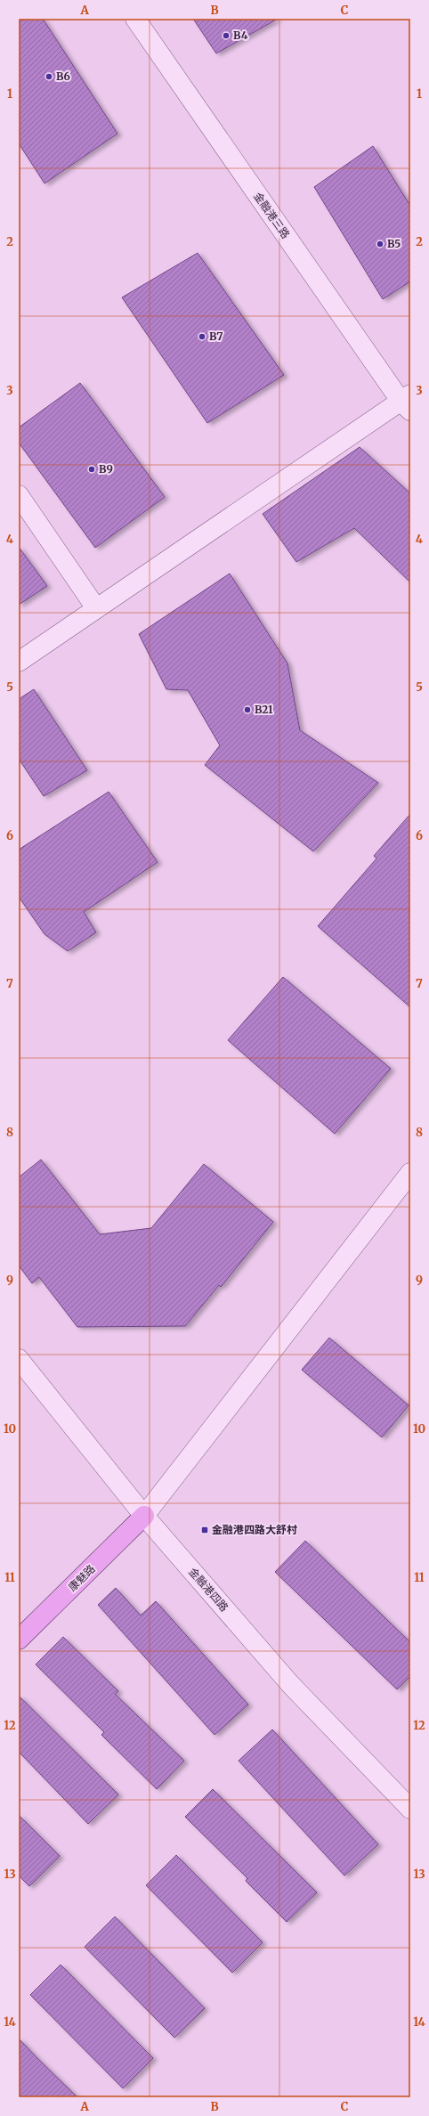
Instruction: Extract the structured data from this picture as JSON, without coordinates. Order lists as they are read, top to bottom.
{
  "streets": {
    "main road": ["康魅路"],
    "street": ["金融港三路", "金融港四路"]
  },
  "crossings": [
    ["康魅路", "金融港四路"]
  ],
  "places": {
    "other": [
      "B4",
      "B6",
      "B5",
      "B7",
      "B9",
      "B21"
    ],
    "transit": ["金融港四路大舒村"]
  },
  "grid": {
    "columns": ["A", "B", "C"],
    "rows": [
      "1",
      "2",
      "3",
      "4",
      "5",
      "6",
      "7",
      "8",
      "9",
      "10",
      "11",
      "12",
      "13",
      "14"
    ]
  }
}
